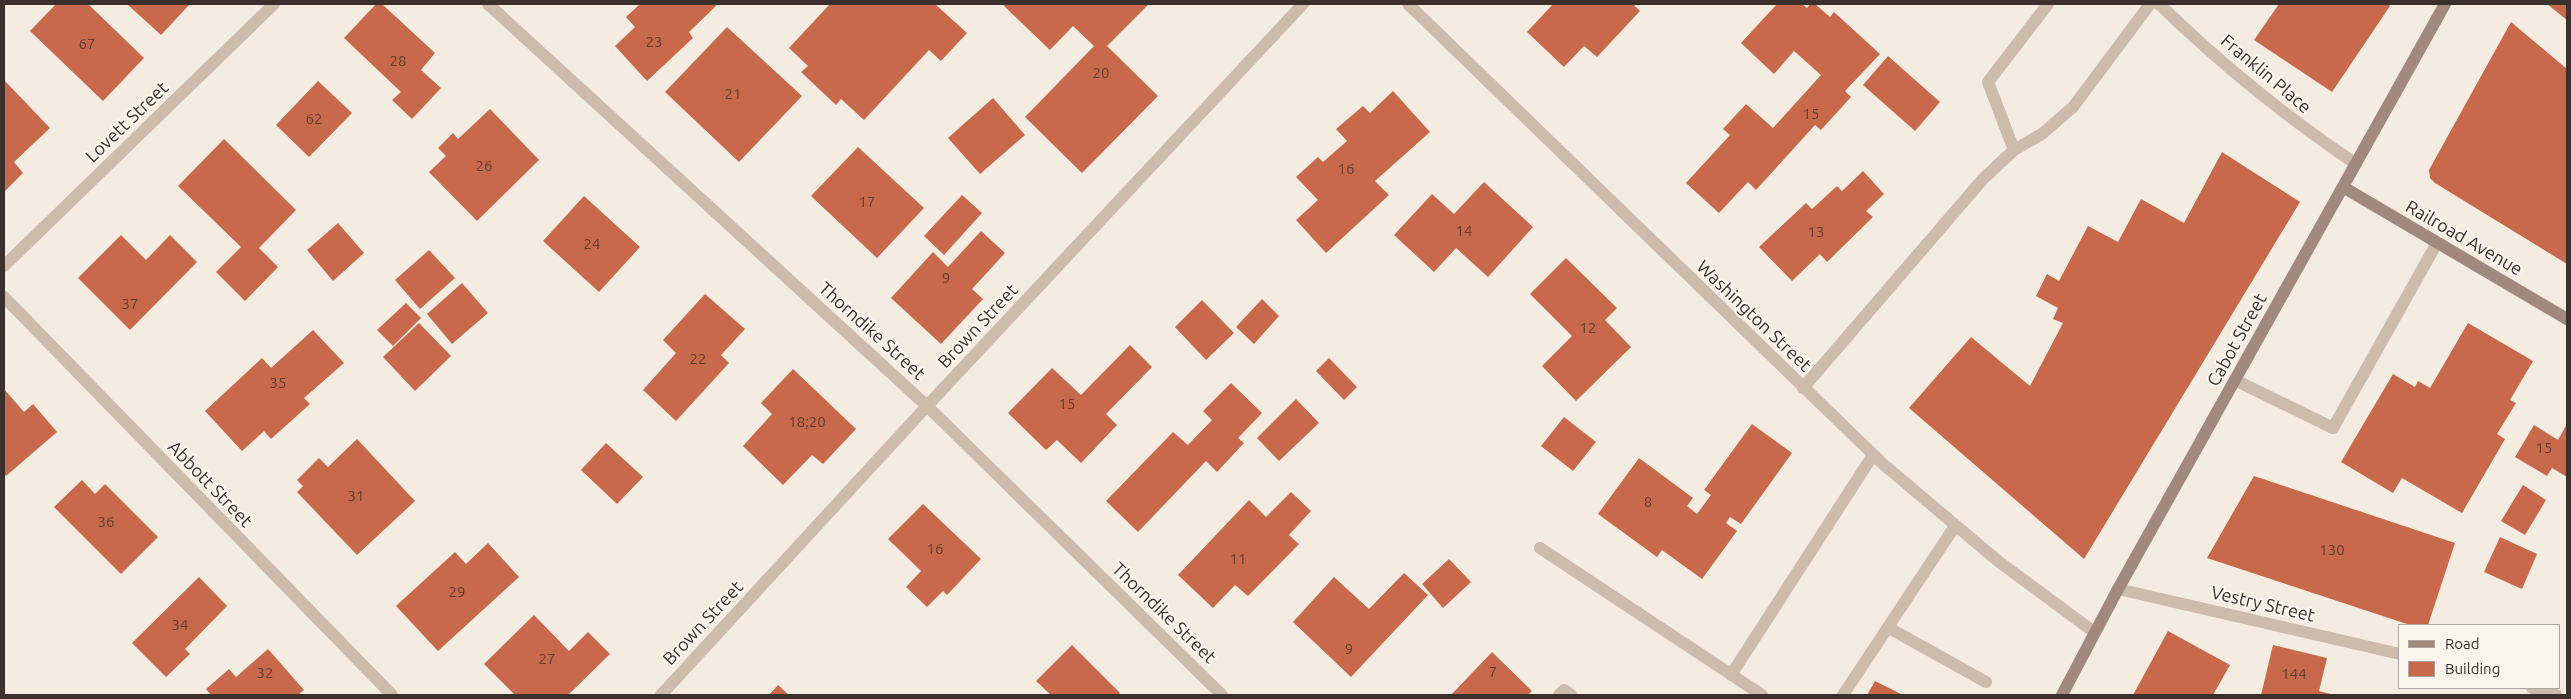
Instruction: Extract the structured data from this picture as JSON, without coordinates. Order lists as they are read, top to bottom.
{
  "streets": {
    "main road": ["Railroad Avenue", "Cabot Street"],
    "street": [
      "Franklin Place",
      "Lovett Street",
      "Washington Street",
      "Brown Street",
      "Thorndike Street",
      "Abbott Street",
      "Vestry Street"
    ]
  },
  "crossings": [
    ["Franklin Place", "Cabot Street"],
    ["Railroad Avenue", "Cabot Street"],
    ["Washington Street", "Cabot Street"],
    ["Brown Street", "Thorndike Street"],
    ["Cabot Street", "Vestry Street"]
  ],
  "house_numbers": [
    "23",
    "67",
    "28",
    "20",
    "21",
    "15",
    "62",
    "26",
    "16",
    "17",
    "14",
    "13",
    "24",
    "9",
    "37",
    "12",
    "22",
    "35",
    "15",
    "18;20",
    "15",
    "31",
    "8",
    "36",
    "16",
    "130",
    "11",
    "29",
    "34",
    "9",
    "27",
    "7",
    "32",
    "144"
  ],
  "legend": ["Road", "Building"]
}
